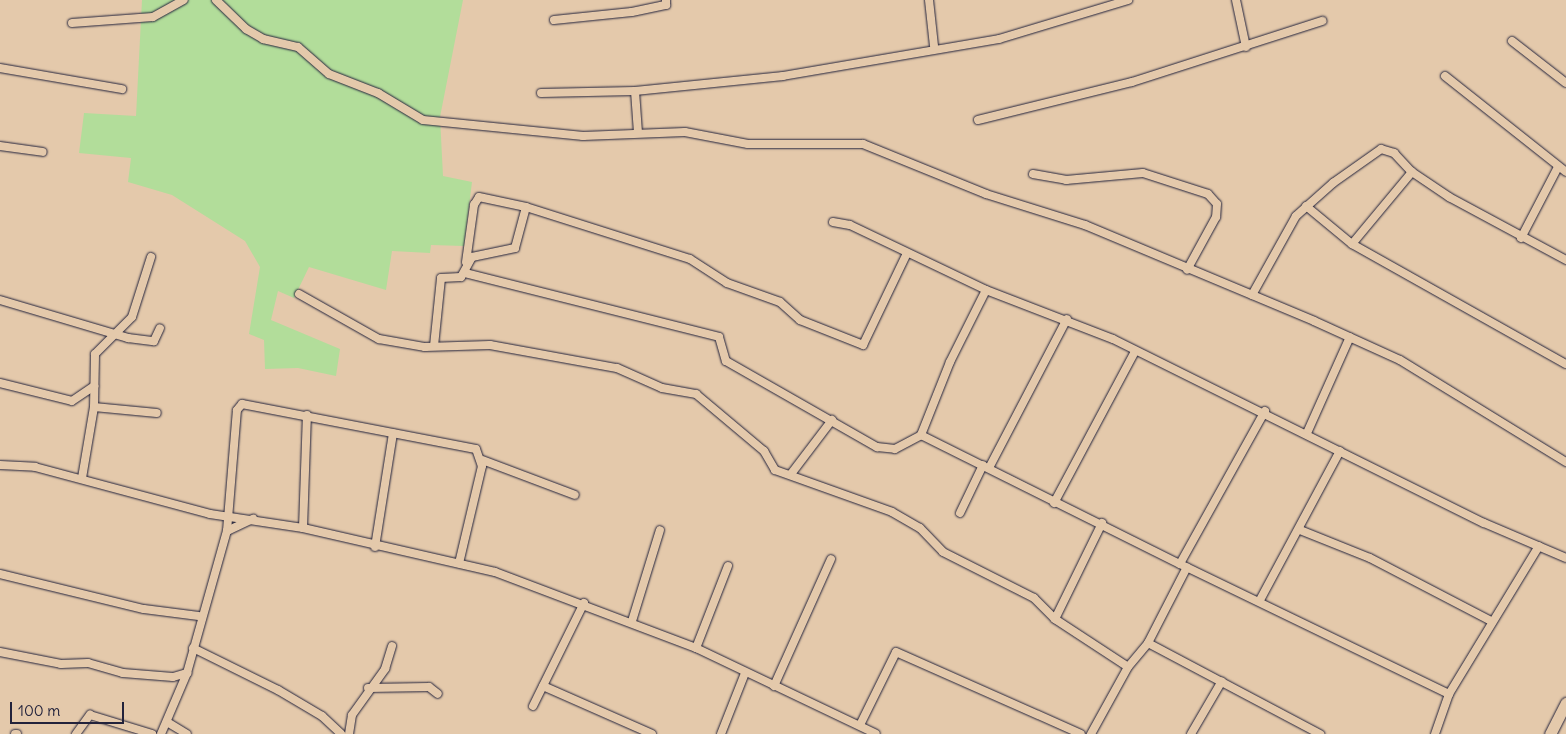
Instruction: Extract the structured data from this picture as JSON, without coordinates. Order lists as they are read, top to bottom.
{
  "scale_bar": "100 m"
}
